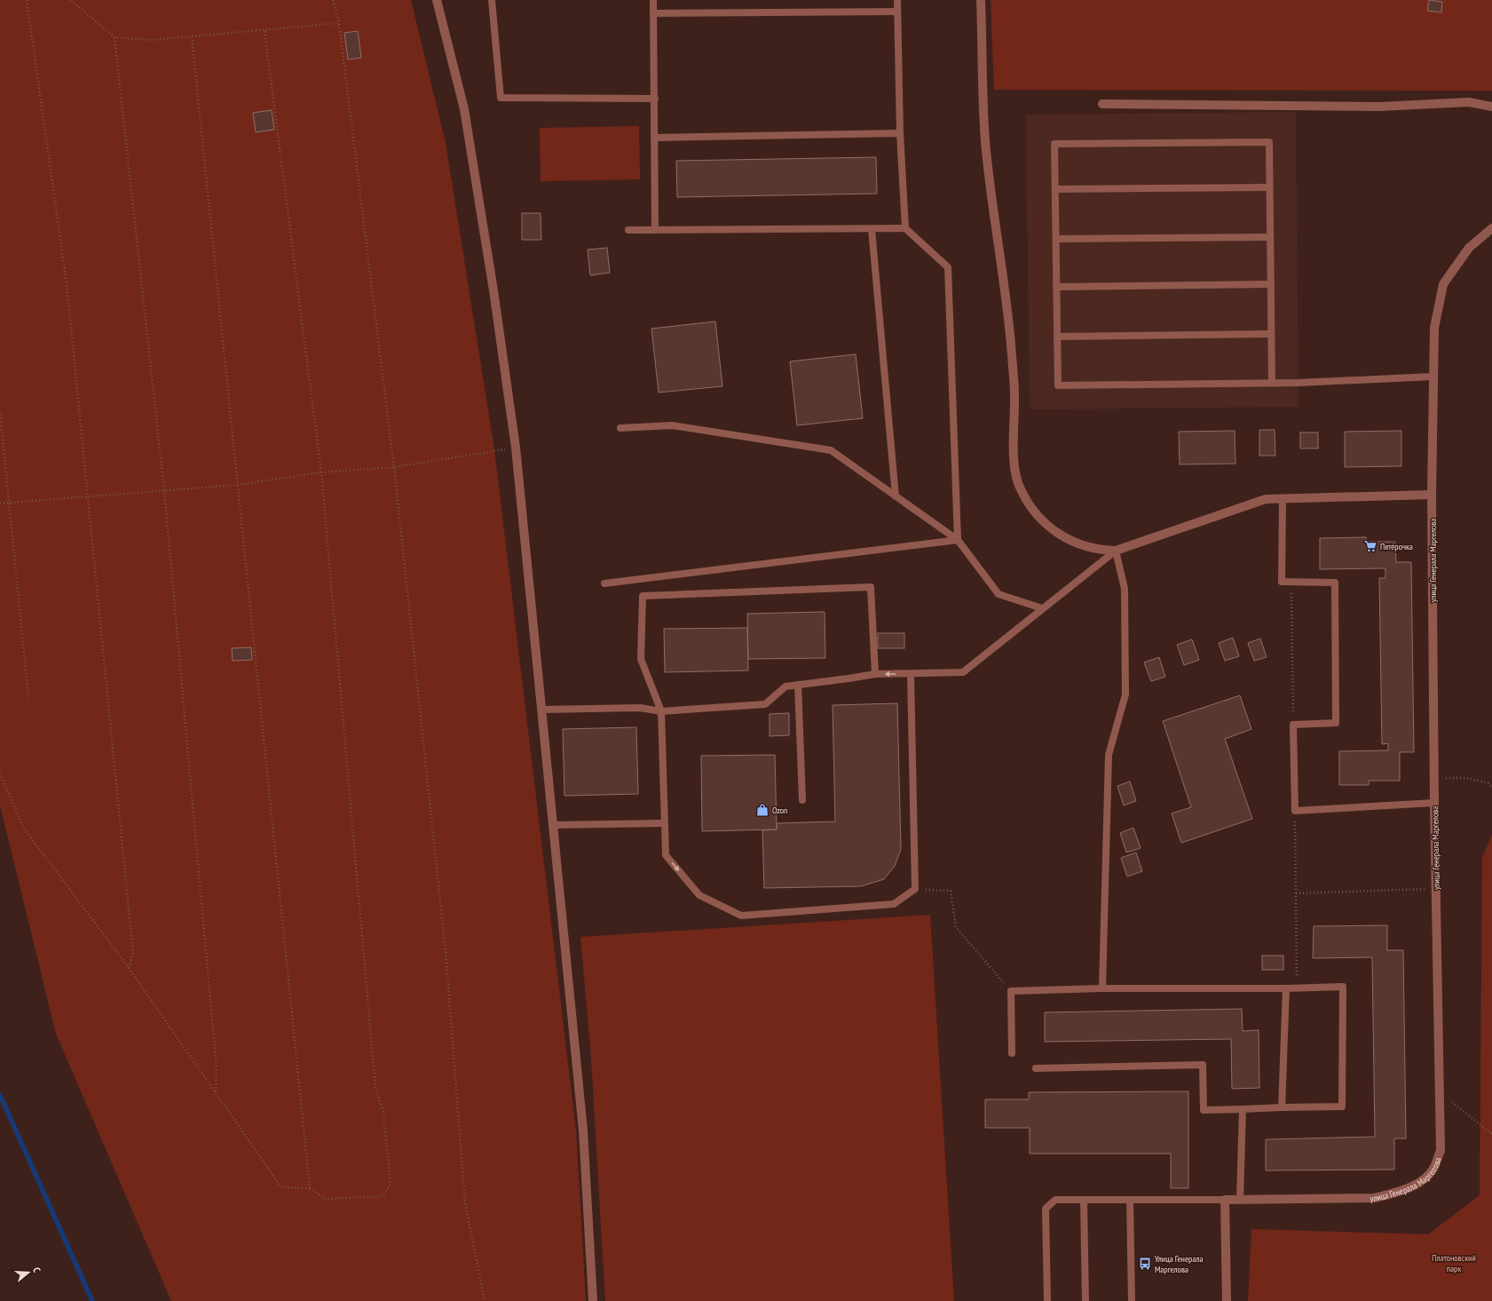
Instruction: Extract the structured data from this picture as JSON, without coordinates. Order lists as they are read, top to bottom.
{
  "streets": {
    "street": ["улица Генерала Маргелова"]
  },
  "parks": ["Платоновский парк"],
  "places": {
    "supermarket": ["Пятёрочка"],
    "shop": ["Ozon"],
    "bus stop": ["Улица Генерала Маргелова"]
  },
  "north": "right"
}
